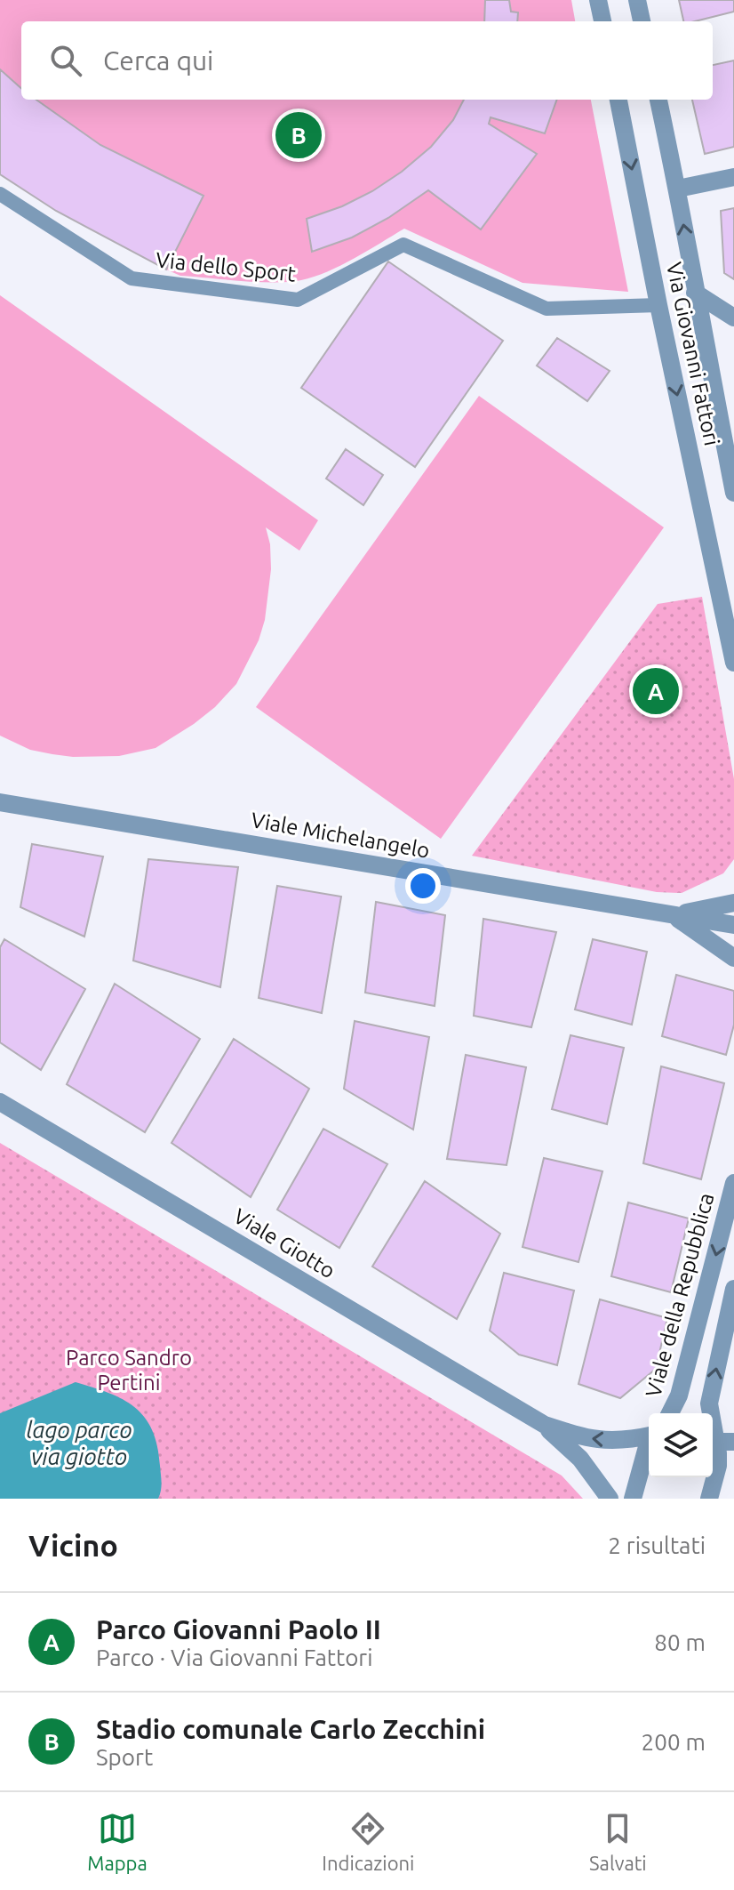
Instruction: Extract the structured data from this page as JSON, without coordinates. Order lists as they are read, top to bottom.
{
  "streets": {
    "street": [
      "Via Giovanni Fattori",
      "Viale Michelangelo",
      "Viale Giotto",
      "Viale della Repubblica"
    ],
    "lane": ["Via dello Sport"]
  },
  "crossings": [
    ["Via dello Sport", "Via Giovanni Fattori"]
  ],
  "water": ["lago parco via giotto"],
  "parks": ["Parco Sandro Pertini"],
  "page": {
    "search": "Cerca qui",
    "pins": ["B", "A"],
    "heading": ["Vicino", "2 risultati"],
    "list": [
      {
        "mark": "A",
        "name": "Parco Giovanni Paolo II",
        "note": "Parco · Via Giovanni Fattori",
        "value": "80 m"
      },
      {
        "mark": "B",
        "name": "Stadio comunale Carlo Zecchini",
        "note": "Sport",
        "value": "200 m"
      }
    ],
    "nav": ["Mappa", "Indicazioni", "Salvati"]
  }
}
